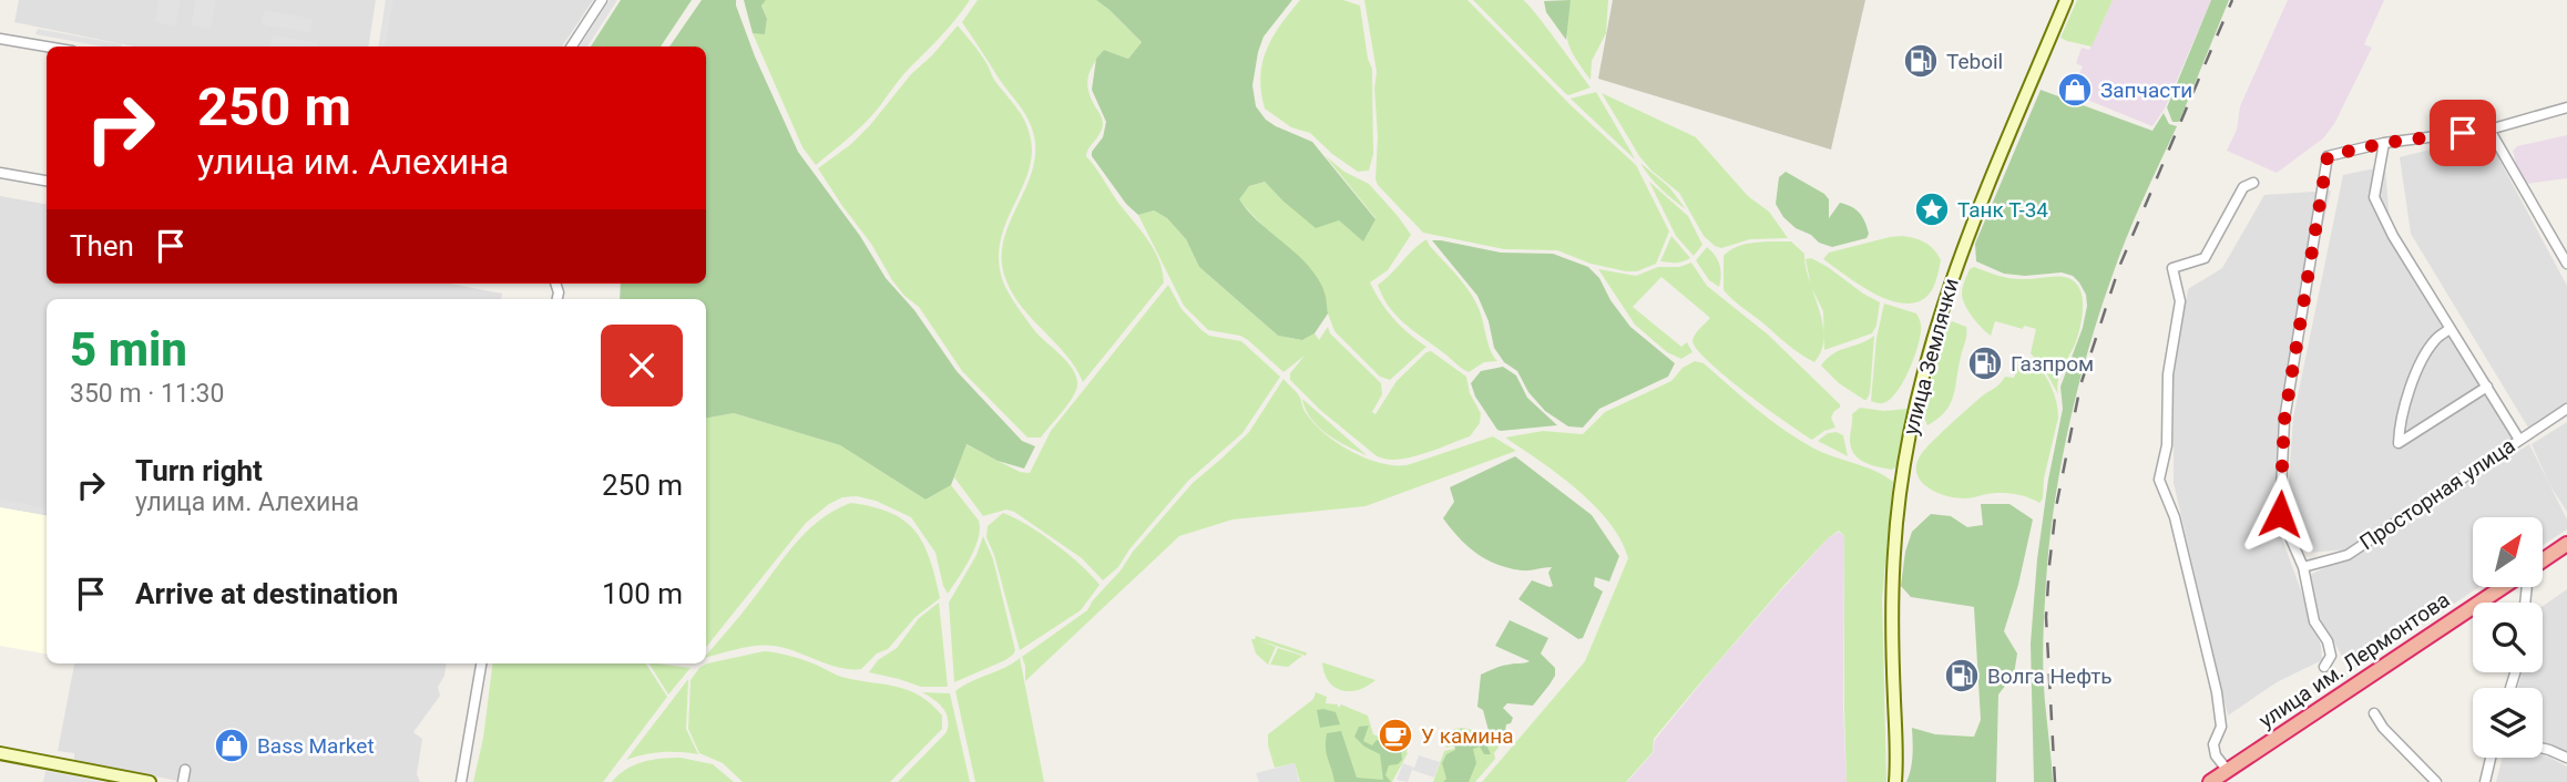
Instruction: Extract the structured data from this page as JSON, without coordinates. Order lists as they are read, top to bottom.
{
  "streets": {
    "highway": ["улица им. Лермонтова"],
    "main road": ["улица Землячки"],
    "street": ["Просторная улица"]
  },
  "places": {
    "fuel station": ["Teboil", "Газпром", "Волга Нефть"],
    "shop": ["Запчасти", "Bass Market"],
    "place": ["Танк Т-34"],
    "cafe": ["У камина"]
  },
  "north": "top right",
  "page": {
    "turn": ["250 m", "улица им. Алехина"],
    "then": "Then",
    "heading": ["5 min", "350 m · 11:30"],
    "list": [
      {
        "name": "Turn right",
        "note": "улица им. Алехина",
        "value": "250 m"
      },
      {
        "name": "Arrive at destination",
        "value": "100 m"
      }
    ]
  }
}
